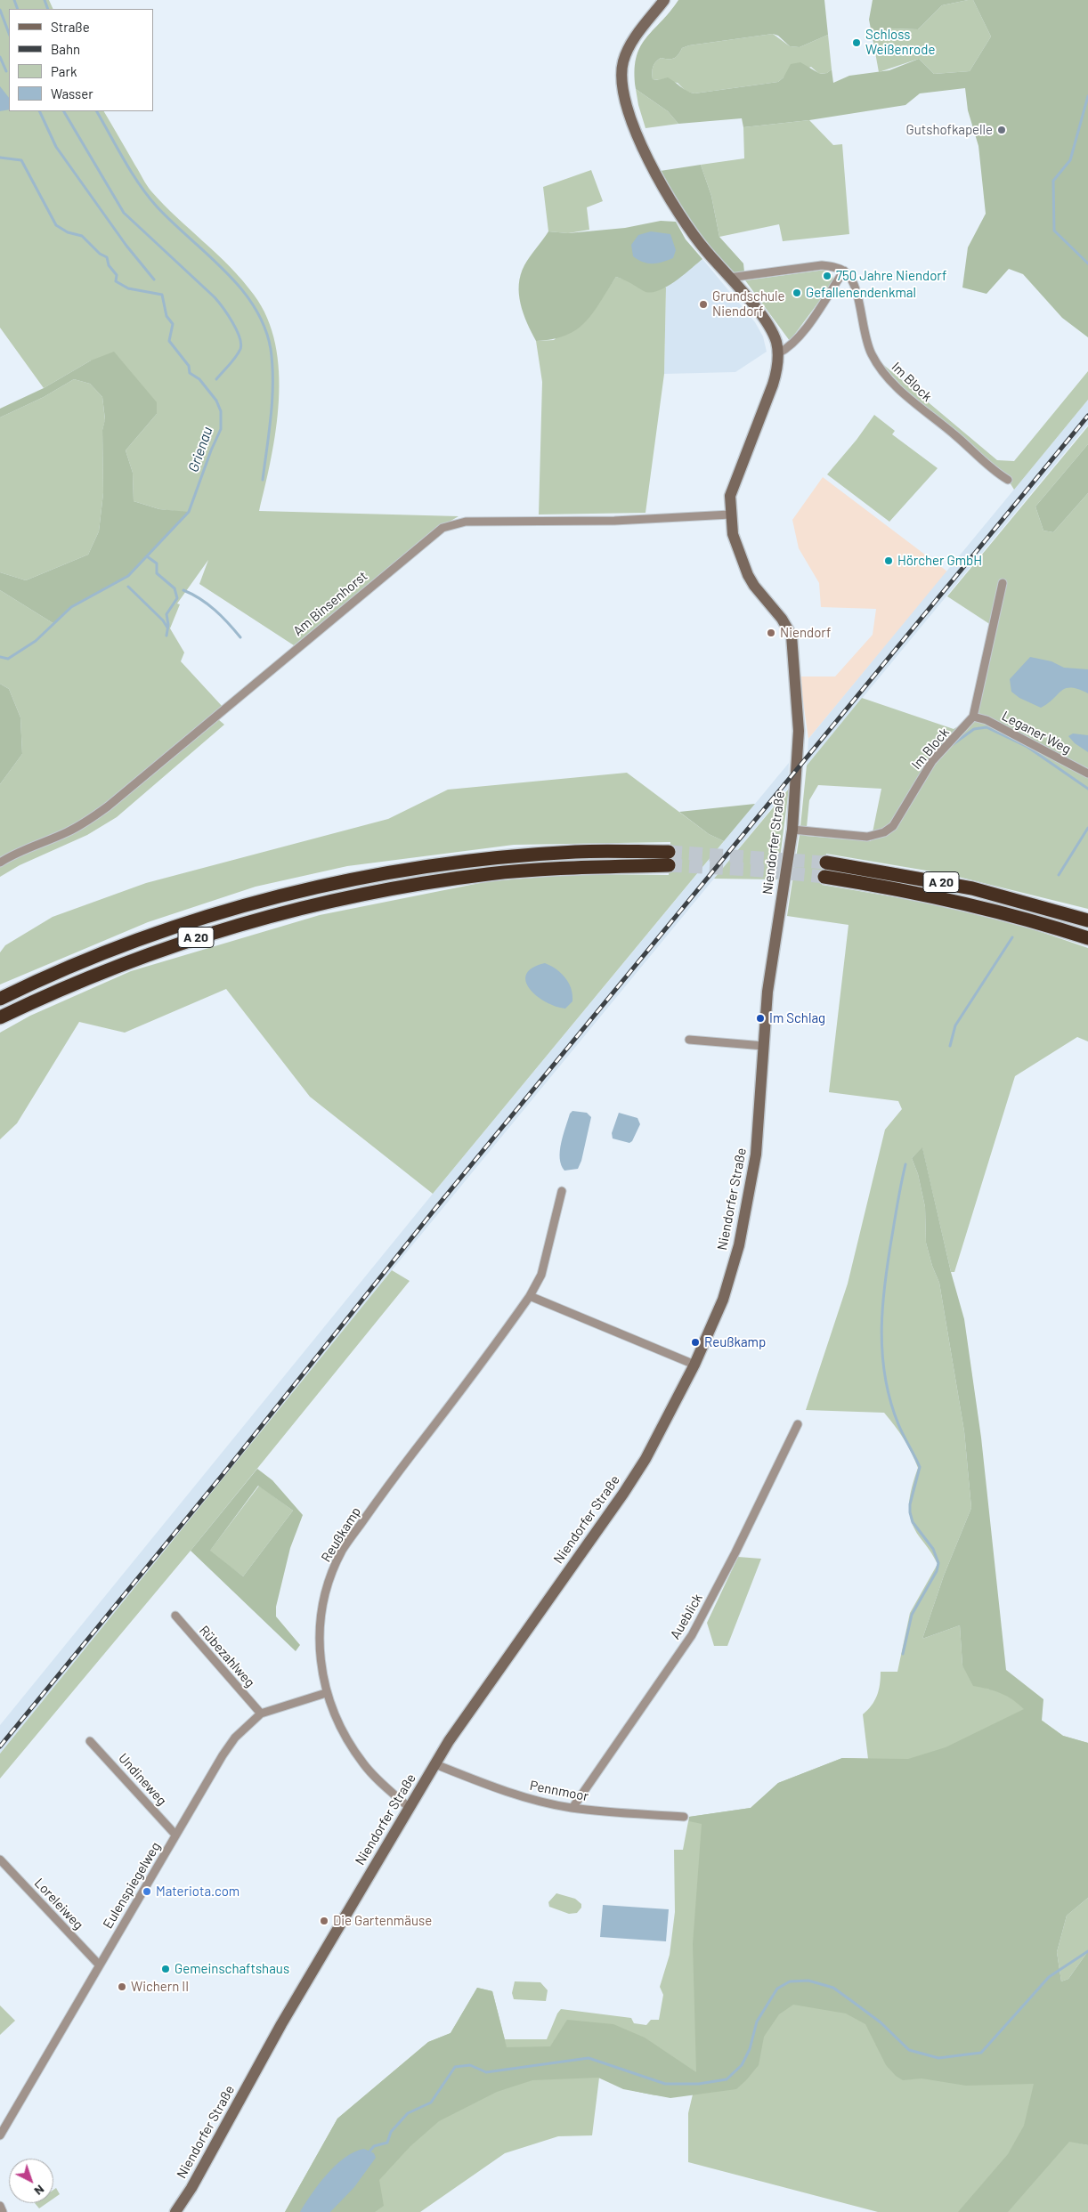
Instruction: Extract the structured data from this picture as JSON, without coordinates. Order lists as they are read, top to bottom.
{
  "streets": {
    "highway": ["A 20"],
    "main road": ["Niendorfer Straße"],
    "street": [
      "Im Block",
      "Am Binsenhorst",
      "Leganer Weg",
      "Reußkamp",
      "Aueblick",
      "Rübezahlweg",
      "Undineweg",
      "Pennmoor",
      "Eulenspiegelweg",
      "Loreleiweg"
    ]
  },
  "crossings": [
    ["Im Block", "Leganer Weg"],
    ["Im Block", "Niendorfer Straße"],
    ["Am Binsenhorst", "Niendorfer Straße"],
    ["Niendorfer Straße", "Reußkamp"],
    ["Niendorfer Straße", "Pennmoor"],
    ["Reußkamp", "Eulenspiegelweg"],
    ["Aueblick", "Pennmoor"],
    ["Rübezahlweg", "Eulenspiegelweg"],
    ["Undineweg", "Eulenspiegelweg"],
    ["Eulenspiegelweg", "Loreleiweg"]
  ],
  "water": ["Grienau"],
  "places": [
    "Schloss Weißenrode",
    "Gutshofkapelle",
    "750 Jahre Niendorf",
    "Gefallenendenkmal",
    "Grundschule Niendorf",
    "Hörcher GmbH",
    "Niendorf",
    "Im Schlag",
    "Reußkamp",
    "Materiota.com",
    "Die Gartenmäuse",
    "Gemeinschaftshaus",
    "Wichern II"
  ],
  "legend": [
    "Straße",
    "Bahn",
    "Park",
    "Wasser"
  ],
  "north": "bottom right"
}
